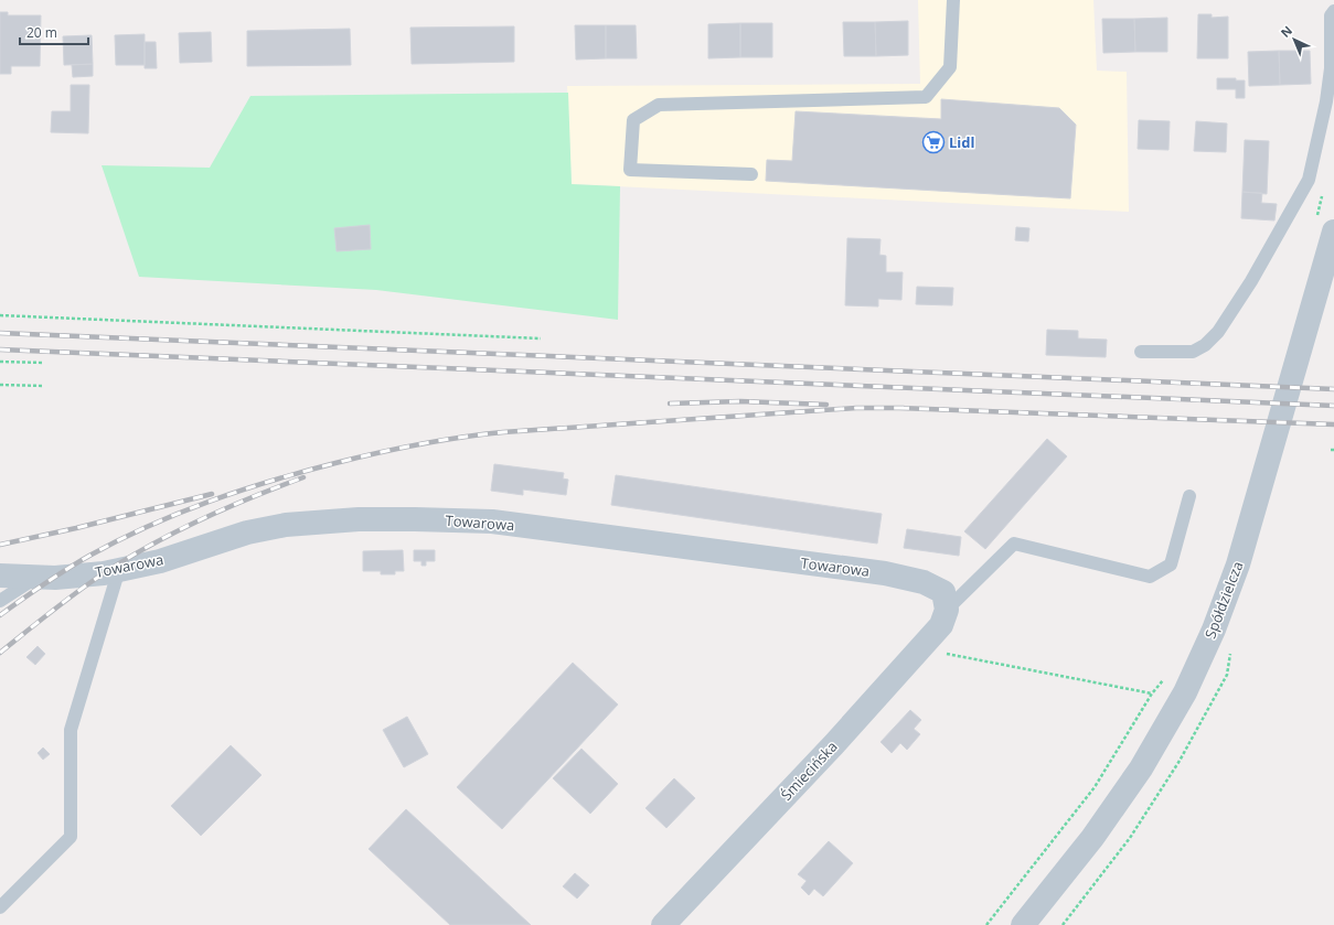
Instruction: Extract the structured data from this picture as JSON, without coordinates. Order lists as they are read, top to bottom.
{
  "streets": {
    "street": ["Towarowa", "Spółdzielcza", "Śmiecińska"]
  },
  "crossings": [
    ["Towarowa", "Śmiecińska"]
  ],
  "places": {
    "supermarket": ["Lidl"]
  },
  "scale_bar": "20 m",
  "north": "top left"
}
